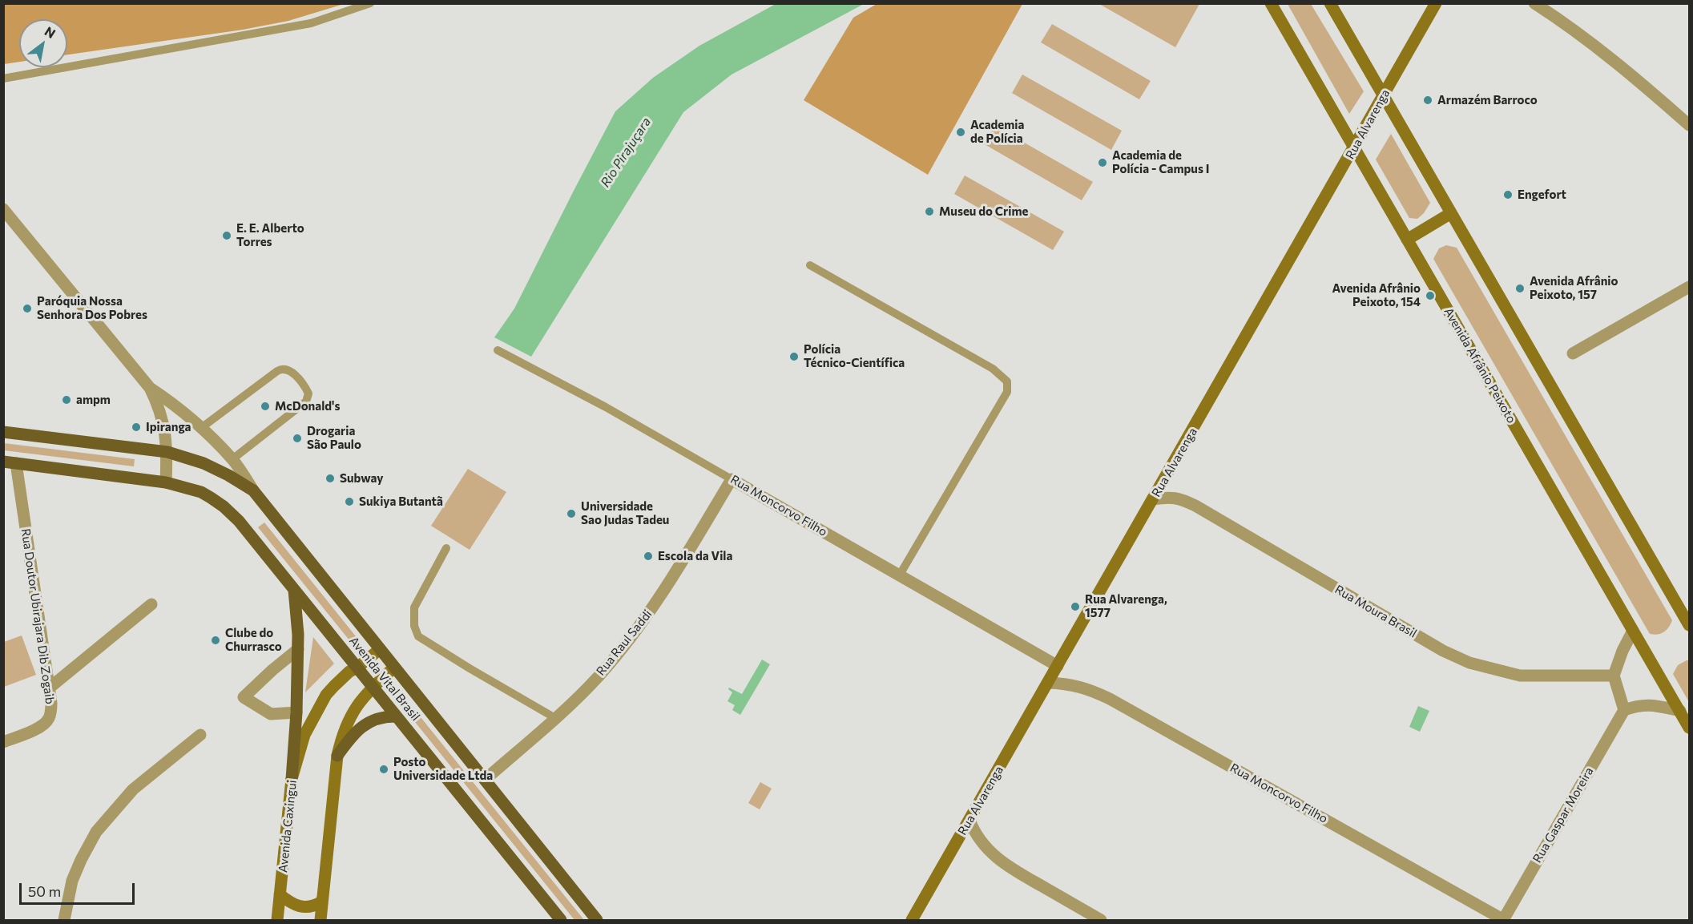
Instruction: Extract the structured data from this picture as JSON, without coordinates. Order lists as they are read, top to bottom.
{
  "streets": {
    "main road": [
      "Rua Alvarenga",
      "Avenida Afrânio Peixoto",
      "Avenida Vital Brasil",
      "Avenida Caxingui"
    ],
    "street": [
      "Rua Moncorvo Filho",
      "Rua Moura Brasil",
      "Rua Doutor Ubirajara Dib Zogaib",
      "Rua Raul Saddi",
      "Rua Gaspar Moreira"
    ]
  },
  "crossings": [
    ["Rua Alvarenga", "Avenida Afrânio Peixoto"],
    ["Rua Alvarenga", "Rua Moncorvo Filho"],
    ["Rua Alvarenga", "Rua Moura Brasil"],
    ["Rua Moncorvo Filho", "Rua Raul Saddi"],
    ["Rua Moncorvo Filho", "Rua Gaspar Moreira"],
    ["Rua Doutor Ubirajara Dib Zogaib", "Avenida Vital Brasil"],
    ["Rua Raul Saddi", "Avenida Vital Brasil"],
    ["Avenida Vital Brasil", "Avenida Caxingui"]
  ],
  "water": ["Rio Pirajuçara"],
  "places": [
    "Armazém Barroco",
    "Academia de Polícia",
    "Academia de Polícia - Campus I",
    "Engefort",
    "Museu do Crime",
    "E. E. Alberto Torres",
    "Avenida Afrânio Peixoto, 157",
    "Avenida Afrânio Peixoto, 154",
    "Paróquia Nossa Senhora Dos Pobres",
    "Polícia Técnico-Científica",
    "ampm",
    "McDonald's",
    "Ipiranga",
    "Drogaria São Paulo",
    "Subway",
    "Sukiya Butantã",
    "Universidade Sao Judas Tadeu",
    "Escola da Vila",
    "Rua Alvarenga, 1577",
    "Clube do Churrasco",
    "Posto Universidade Ltda"
  ],
  "scale_bar": "50 m",
  "north": "top right"
}
